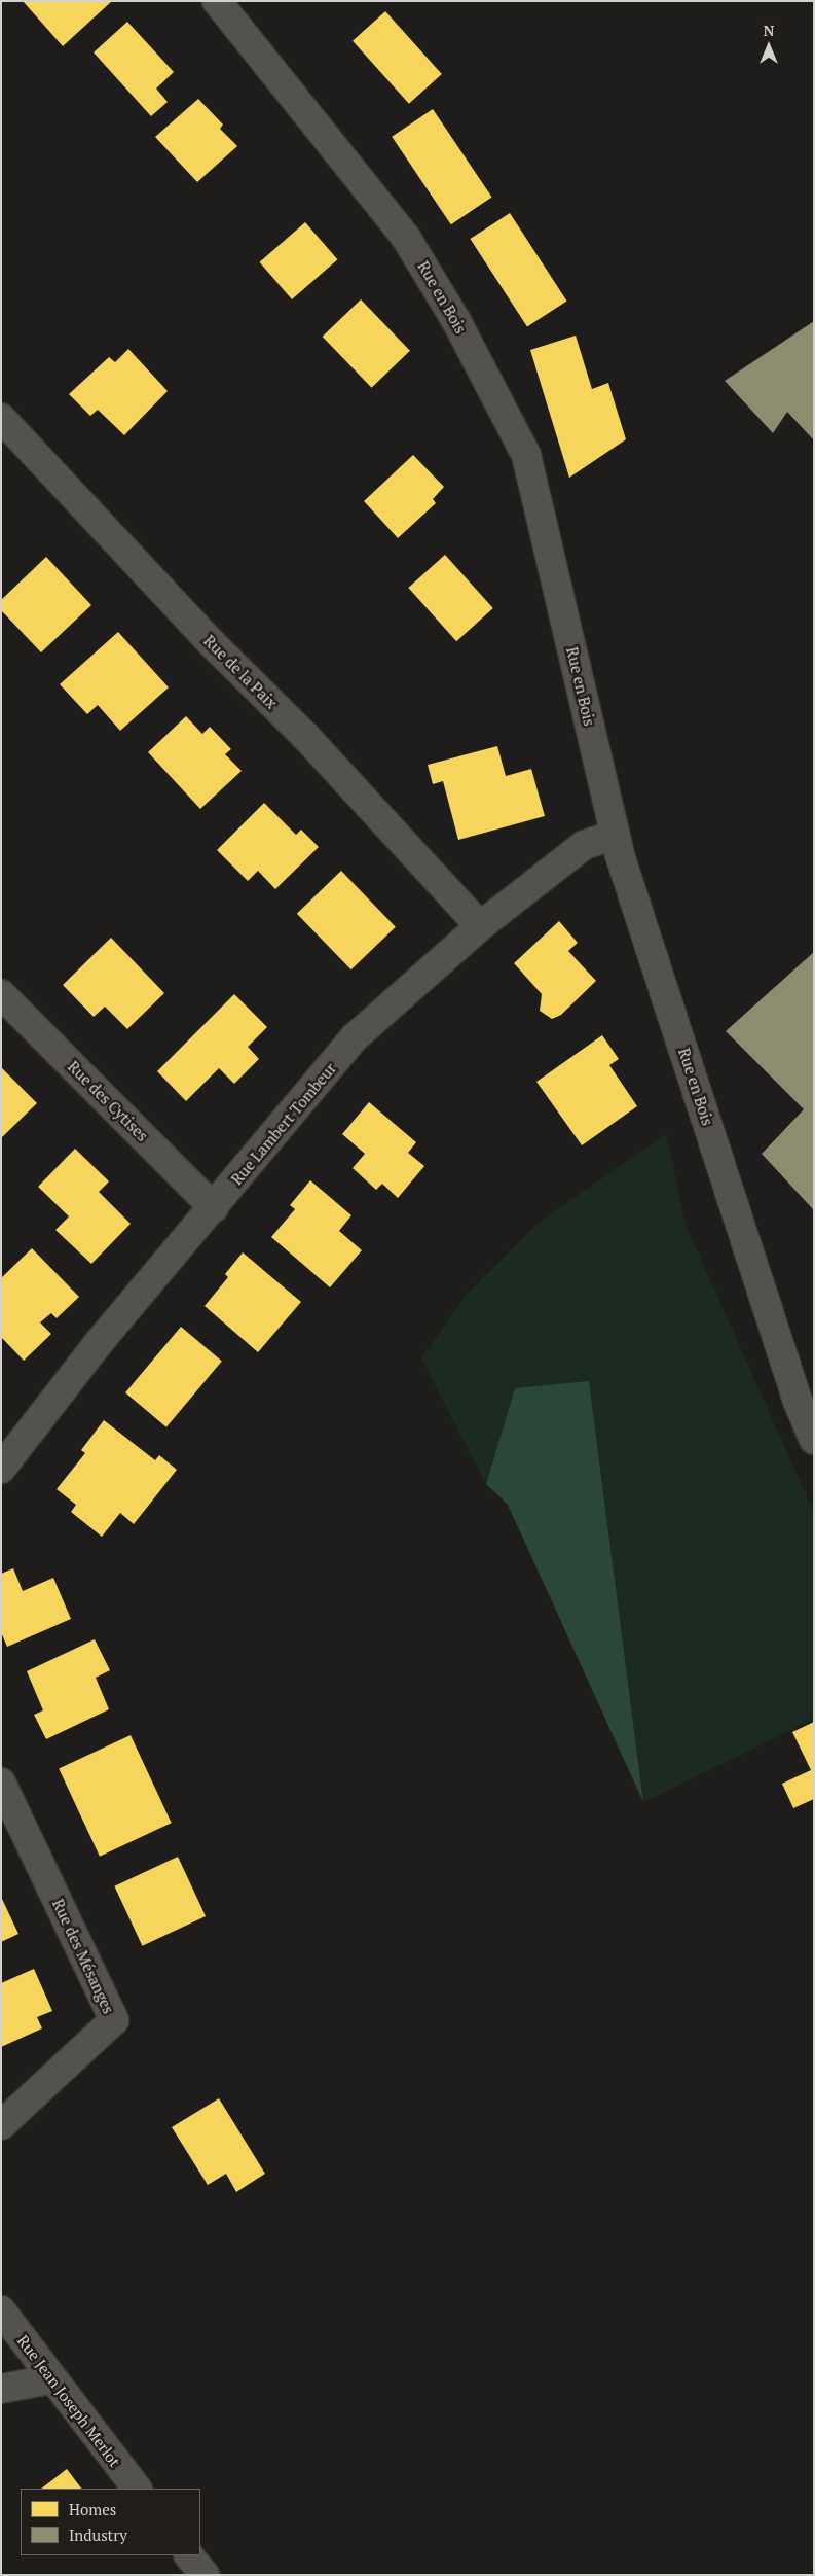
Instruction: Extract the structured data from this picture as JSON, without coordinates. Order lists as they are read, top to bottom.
{
  "streets": {
    "street": [
      "Rue en Bois",
      "Rue de la Paix",
      "Rue des Cytises",
      "Rue Lambert Tombeur",
      "Rue des Mésanges",
      "Rue Jean Joseph Merlot"
    ]
  },
  "crossings": [
    ["Rue en Bois", "Rue Lambert Tombeur"],
    ["Rue de la Paix", "Rue Lambert Tombeur"],
    ["Rue des Cytises", "Rue Lambert Tombeur"]
  ],
  "legend": ["Homes", "Industry"],
  "north": "top"
}
